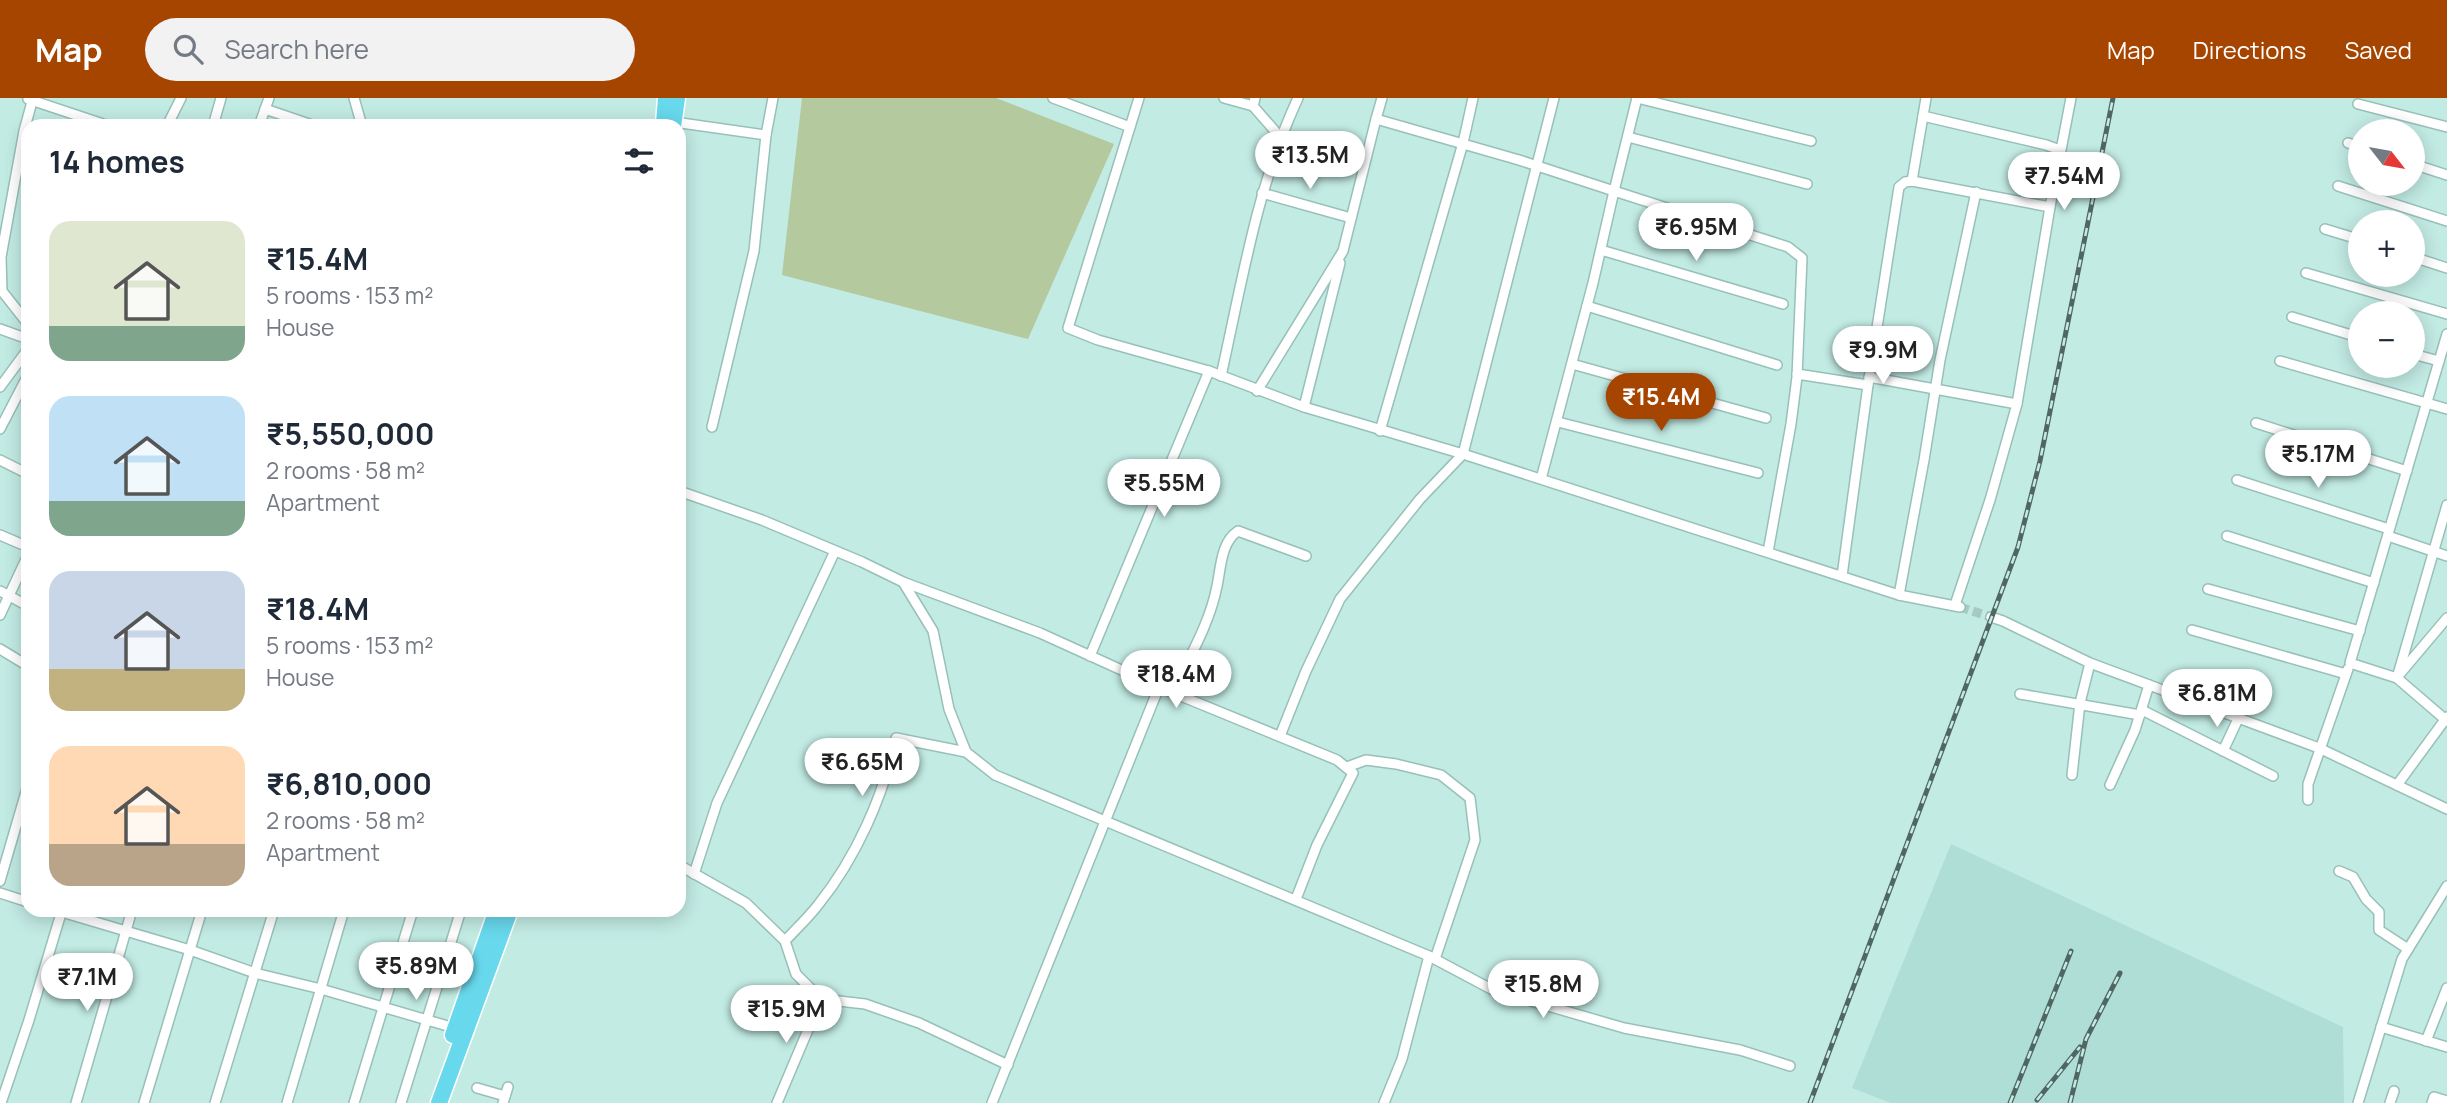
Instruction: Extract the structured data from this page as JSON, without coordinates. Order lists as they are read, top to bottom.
{
  "north": "bottom right",
  "page": {
    "header": "Map",
    "search": "Search here",
    "nav": ["Map", "Directions", "Saved"],
    "map_buttons": ["+", "−"],
    "heading": "14 homes",
    "price": [
      "₹13.5M",
      "₹7.54M",
      "₹6.95M",
      "₹9.9M",
      "₹15.4M",
      "₹5.17M",
      "₹5.55M",
      "₹18.4M",
      "₹6.81M",
      "₹6.65M",
      "₹5.89M",
      "₹7.1M",
      "₹15.8M",
      "₹15.9M"
    ],
    "list": [
      {
        "name": "₹15.4M",
        "note": "5 rooms · 153 m² · House"
      },
      {
        "name": "₹5,550,000",
        "note": "2 rooms · 58 m² · Apartment"
      },
      {
        "name": "₹18.4M",
        "note": "5 rooms · 153 m² · House"
      },
      {
        "name": "₹6,810,000",
        "note": "2 rooms · 58 m² · Apartment"
      }
    ]
  }
}
